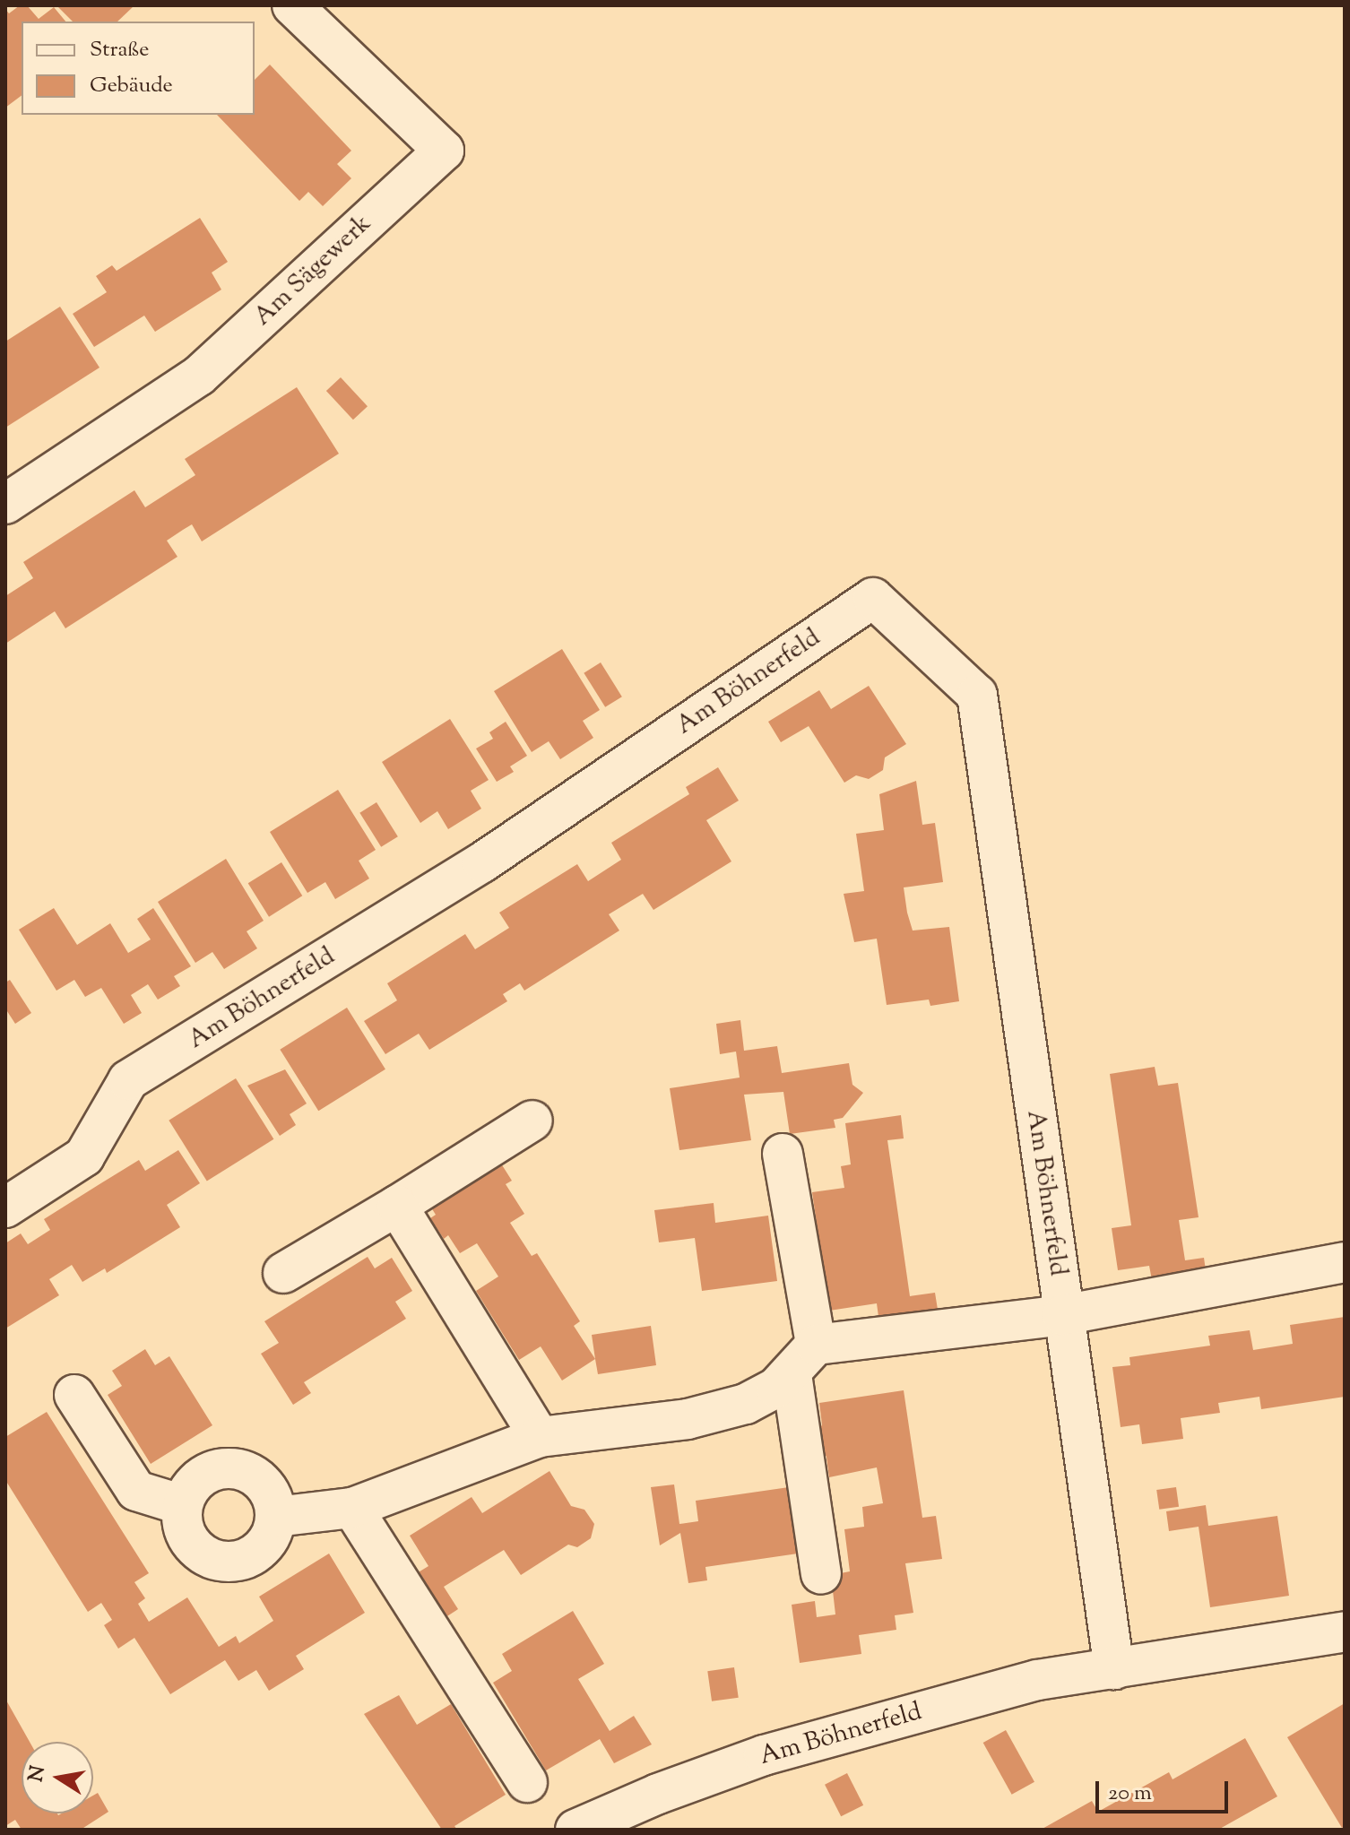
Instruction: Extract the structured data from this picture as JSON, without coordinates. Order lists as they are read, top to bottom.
{
  "streets": {
    "street": ["Am Sägewerk", "Am Böhnerfeld"]
  },
  "legend": ["Straße", "Gebäude"],
  "scale_bar": "20 m",
  "north": "left"
}
